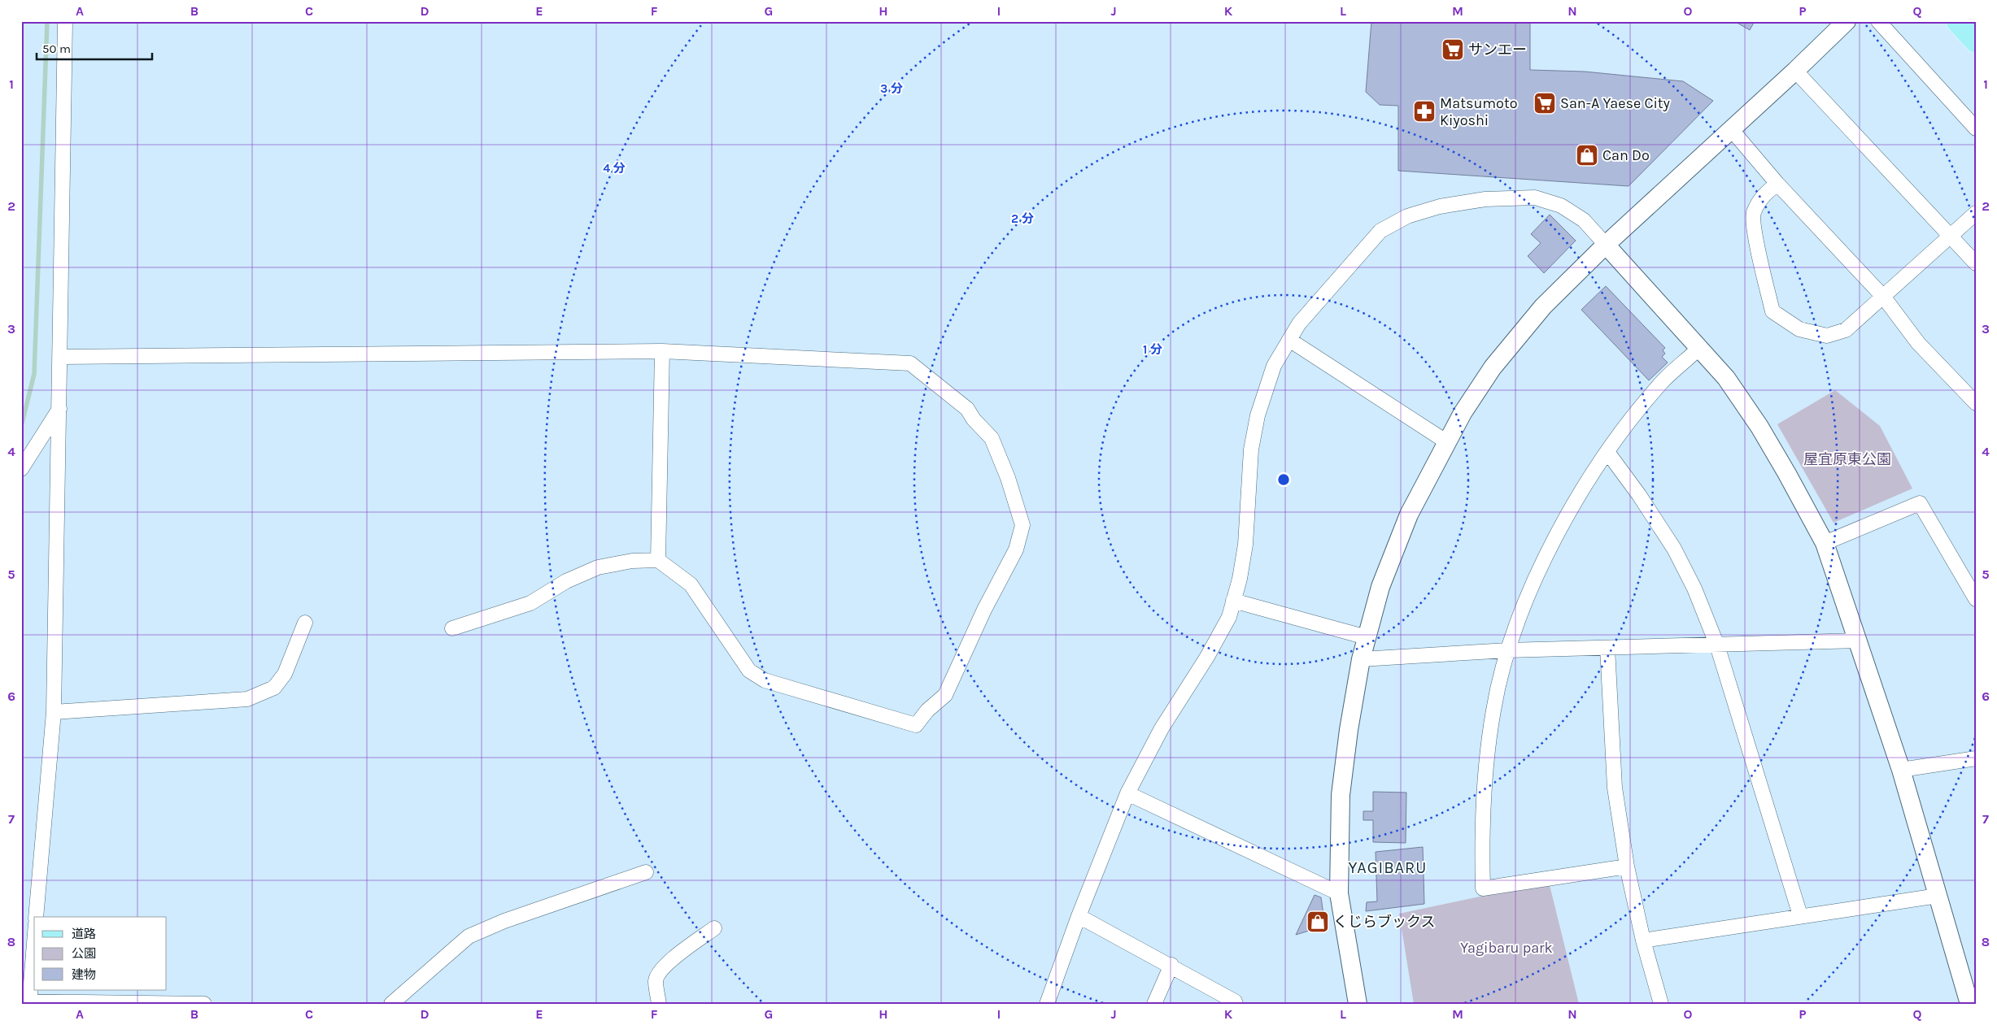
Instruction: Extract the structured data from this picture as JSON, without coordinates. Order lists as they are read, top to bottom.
{
  "districts": ["YAGIBARU"],
  "parks": ["屋宜原東公園", "Yagibaru park"],
  "places": {
    "supermarket": ["サンエー", "San-A Yaese City"],
    "pharmacy": ["Matsumoto Kiyoshi"],
    "shop": ["Can Do", "くじらブックス"]
  },
  "legend": ["道路", "公園", "建物"],
  "scale_bar": "50 m",
  "grid": {
    "columns": [
      "A",
      "B",
      "C",
      "D",
      "E",
      "F",
      "G",
      "H",
      "I",
      "J",
      "K",
      "L",
      "M",
      "N",
      "O",
      "P",
      "Q"
    ],
    "rows": [
      "1",
      "2",
      "3",
      "4",
      "5",
      "6",
      "7",
      "8"
    ]
  },
  "rings": [
    "3 分",
    "4 分",
    "2 分",
    "1 分"
  ]
}
